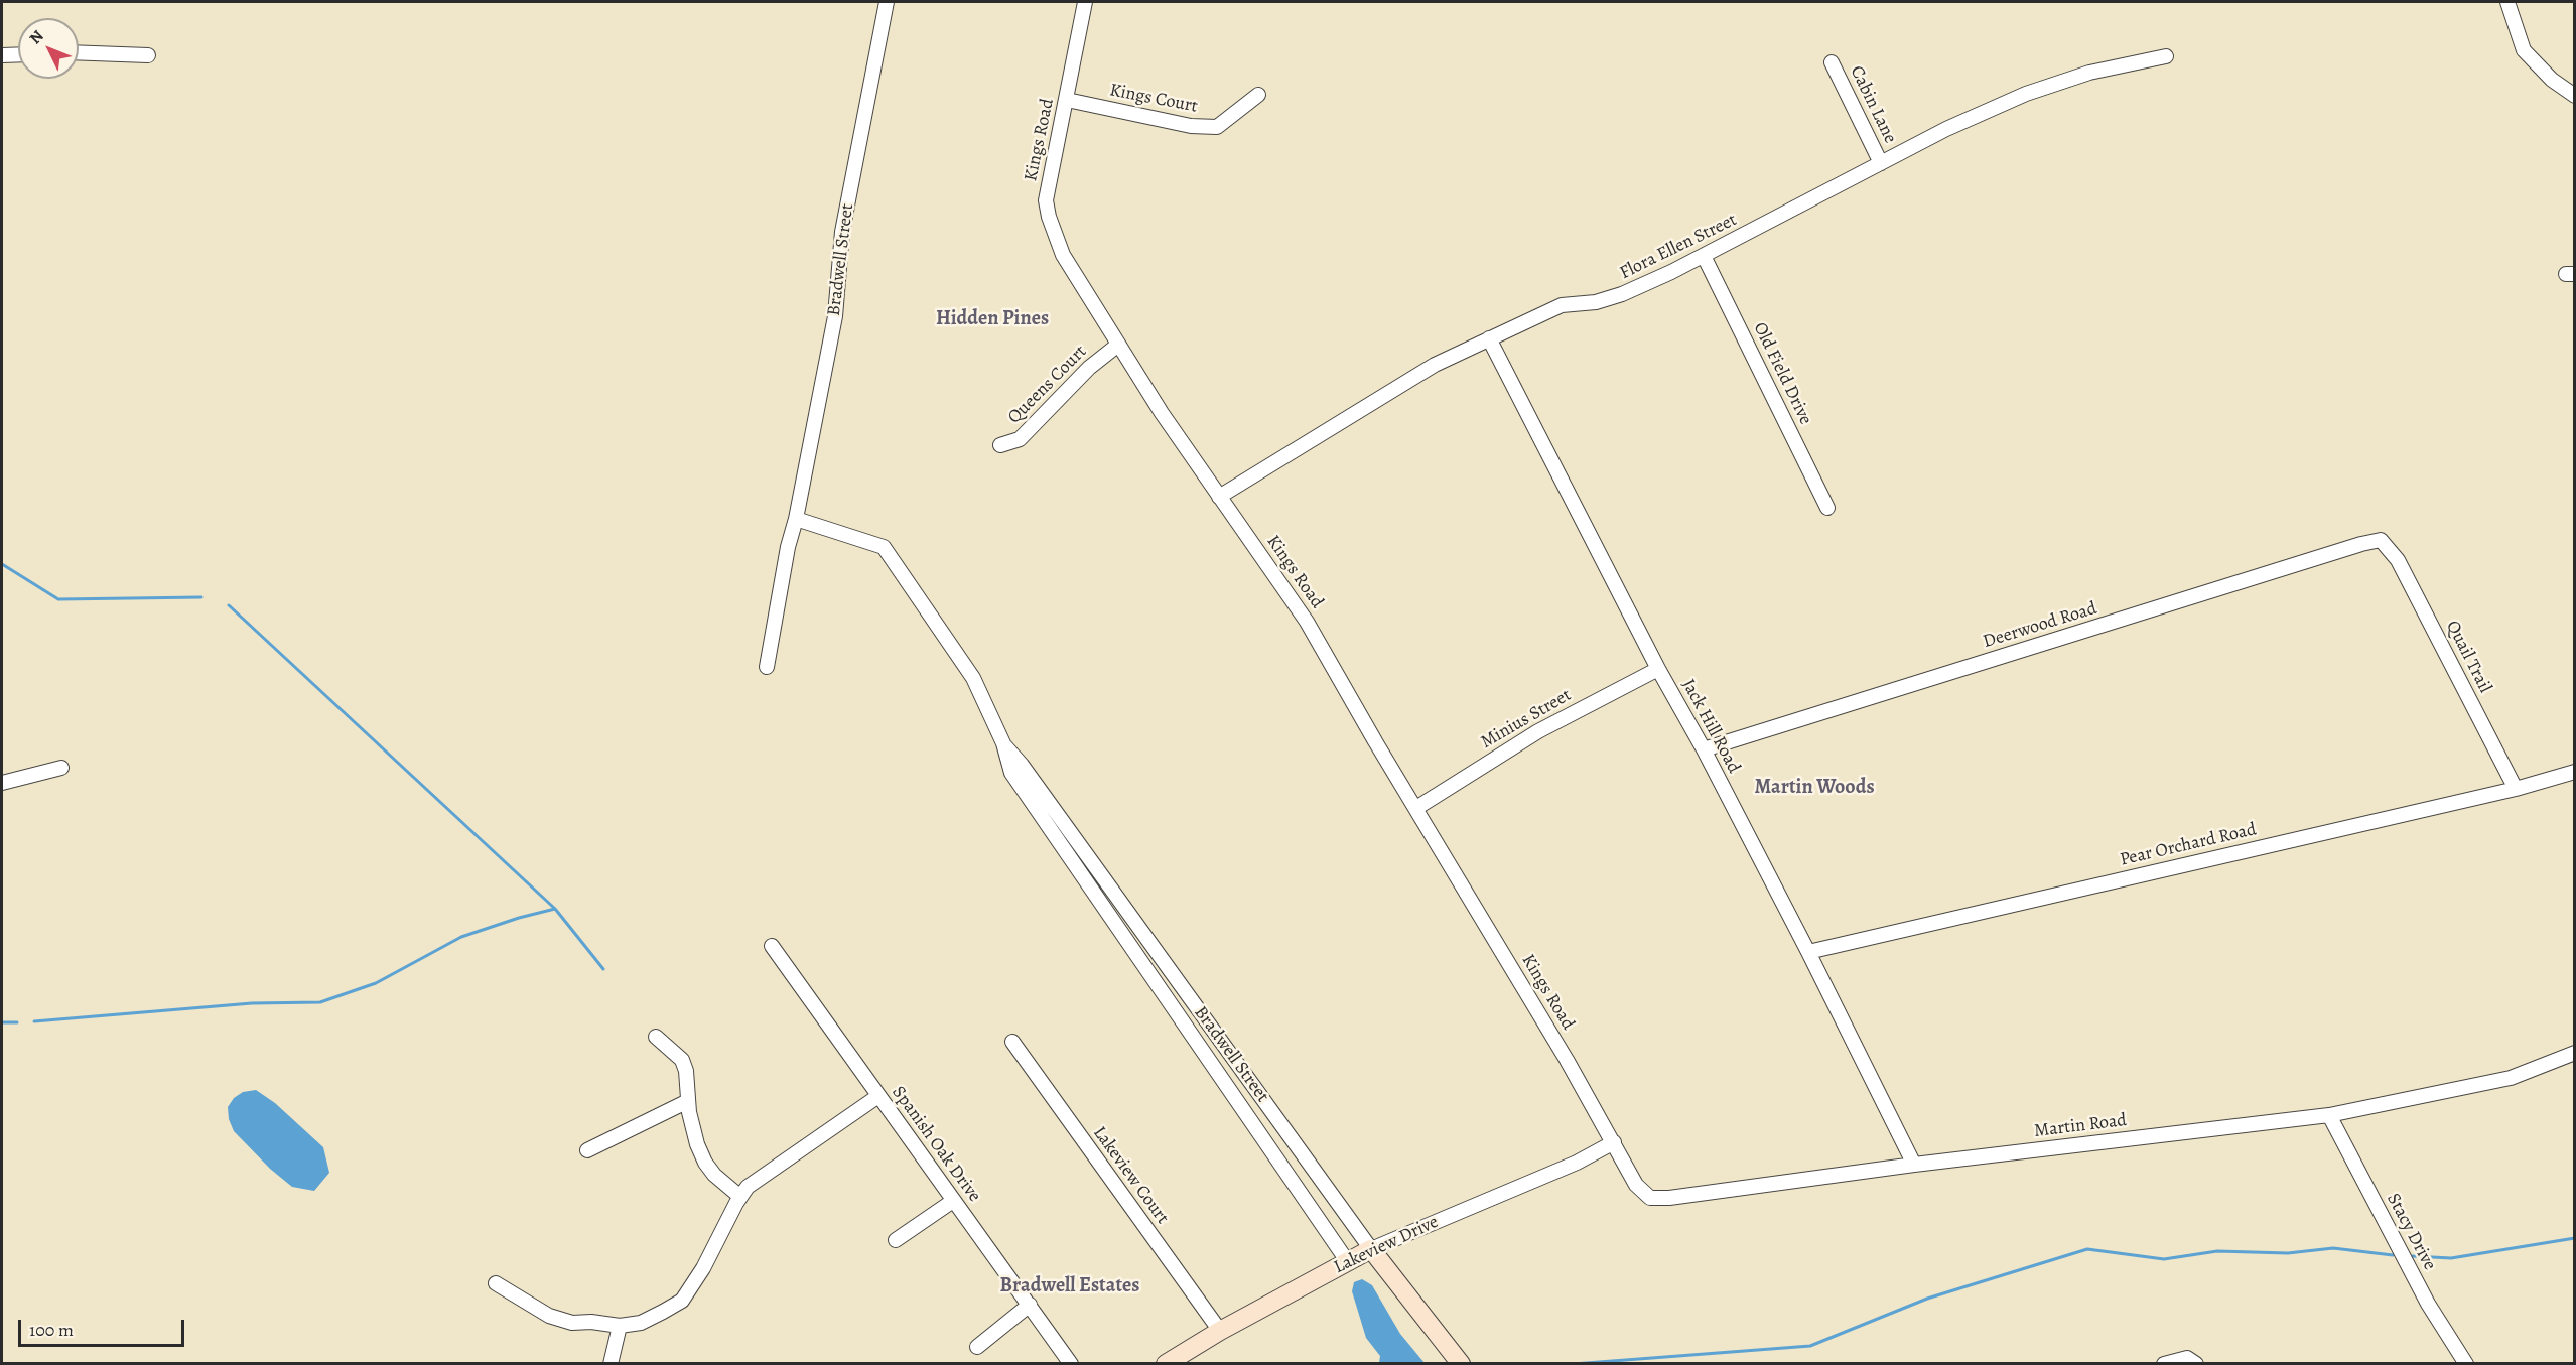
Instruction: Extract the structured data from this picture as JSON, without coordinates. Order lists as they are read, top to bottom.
{
  "streets": {
    "street": [
      "Kings Court",
      "Cabin Lane",
      "Kings Road",
      "Flora Ellen Street",
      "Bradwell Street",
      "Old Field Drive",
      "Queens Court",
      "Deerwood Road",
      "Quail Trail",
      "Minius Street",
      "Jack Hill Road",
      "Pear Orchard Road",
      "Martin Road",
      "Spanish Oak Drive",
      "Lakeview Court",
      "Stacy Drive",
      "Lakeview Drive"
    ]
  },
  "crossings": [
    ["Kings Court", "Kings Road"],
    ["Cabin Lane", "Flora Ellen Street"],
    ["Kings Road", "Flora Ellen Street"],
    ["Kings Road", "Queens Court"],
    ["Kings Road", "Minius Street"],
    ["Kings Road", "Martin Road"],
    ["Kings Road", "Lakeview Drive"],
    ["Flora Ellen Street", "Old Field Drive"],
    ["Flora Ellen Street", "Jack Hill Road"],
    ["Bradwell Street", "Lakeview Drive"],
    ["Deerwood Road", "Quail Trail"],
    ["Deerwood Road", "Jack Hill Road"],
    ["Quail Trail", "Pear Orchard Road"],
    ["Minius Street", "Jack Hill Road"],
    ["Jack Hill Road", "Pear Orchard Road"],
    ["Jack Hill Road", "Martin Road"],
    ["Martin Road", "Stacy Drive"],
    ["Martin Road", "Lakeview Drive"],
    ["Lakeview Court", "Lakeview Drive"]
  ],
  "districts": ["Hidden Pines", "Martin Woods", "Bradwell Estates"],
  "scale_bar": "100 m",
  "north": "top left"
}
